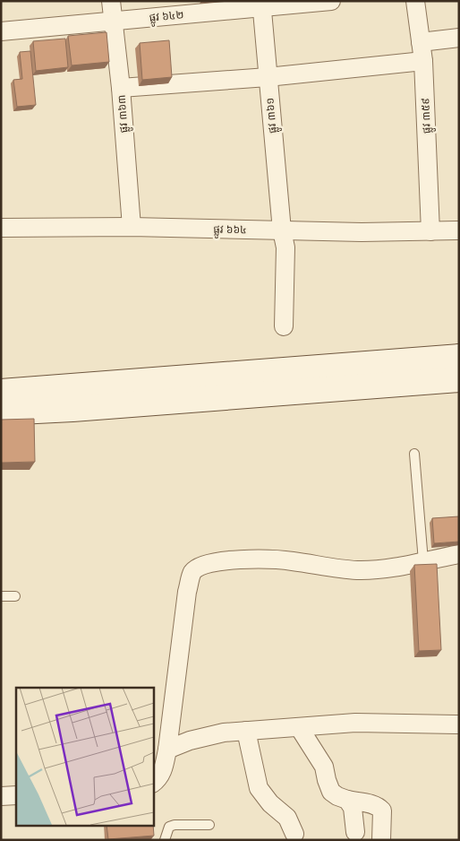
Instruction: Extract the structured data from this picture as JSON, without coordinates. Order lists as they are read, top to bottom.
{
  "streets": {
    "street": [
      "ផ្លូវ ៦៤២",
      "ផ្លូវ ៣៦៣",
      "ផ្លូវ ៣៦១",
      "ផ្លូវ ៣៥៩",
      "ផ្លូវ ៦៦៤"
    ]
  },
  "crossings": [
    ["ផ្លូវ ៦៤២", "ផ្លូវ ៣៦៣"],
    ["ផ្លូវ ៦៤២", "ផ្លូវ ៣៦១"],
    ["ផ្លូវ ៣៦៣", "ផ្លូវ ៦៦៤"],
    ["ផ្លូវ ៣៦១", "ផ្លូវ ៦៦៤"],
    ["ផ្លូវ ៣៥៩", "ផ្លូវ ៦៦៤"]
  ]
}
